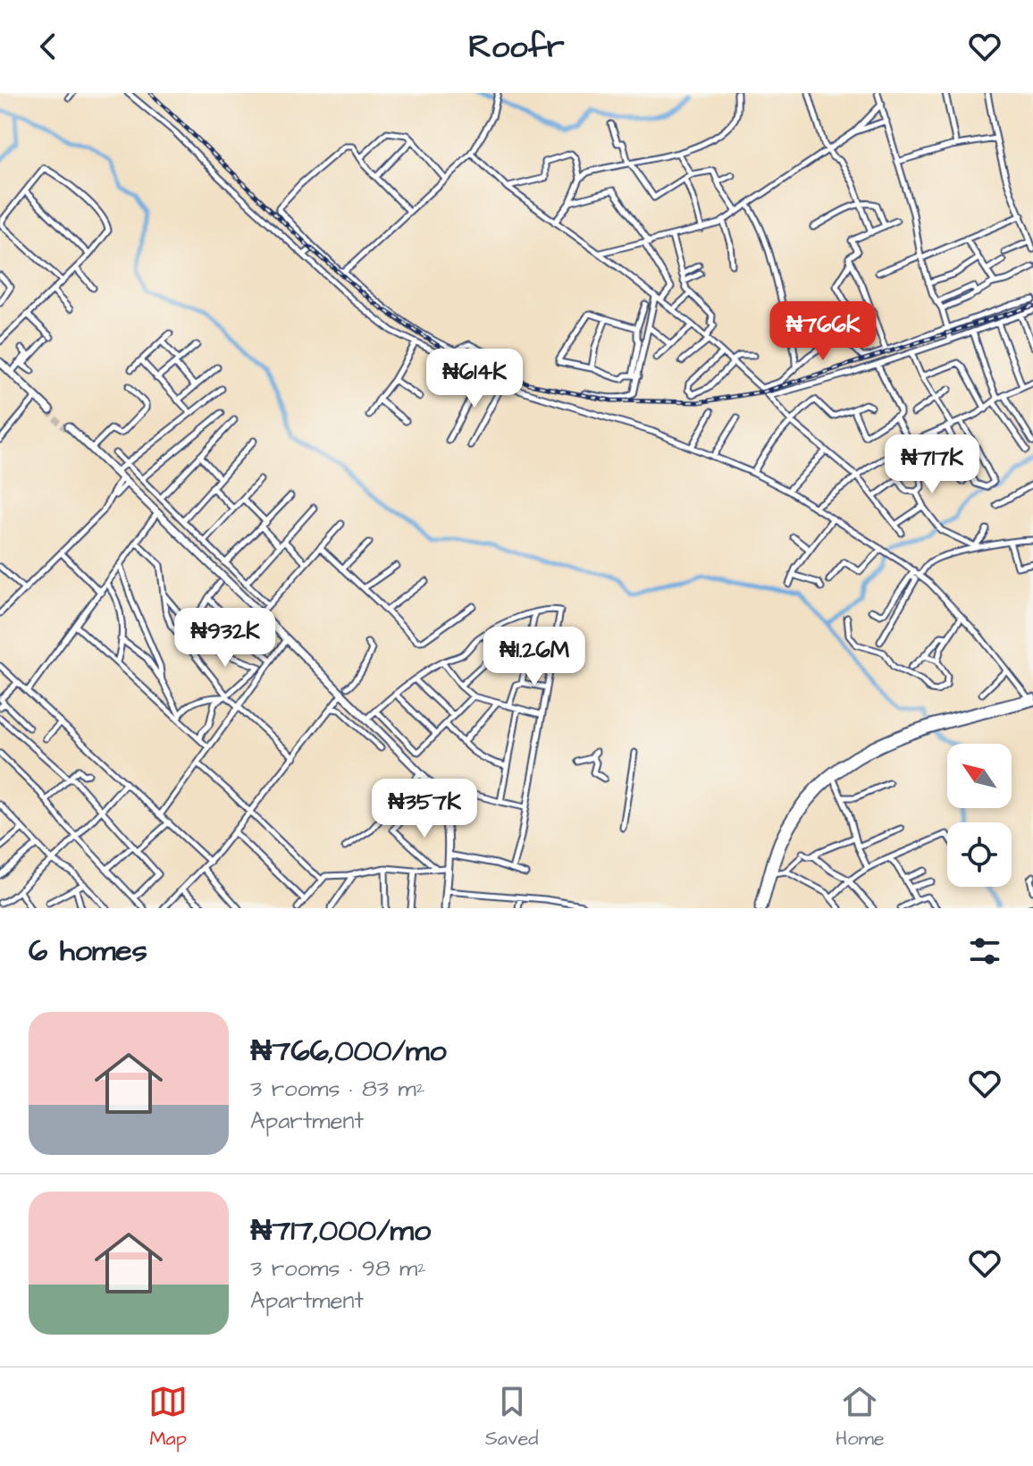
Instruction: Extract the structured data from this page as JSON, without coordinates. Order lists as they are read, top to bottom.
{
  "north": "top left",
  "page": {
    "header": "Roofr",
    "price": [
      "₦766K",
      "₦614K",
      "₦717K",
      "₦932K",
      "₦1.26M",
      "₦357K"
    ],
    "heading": "6 homes",
    "list": [
      {
        "name": "₦766,000/mo",
        "note": "3 rooms · 83 m² · Apartment"
      },
      {
        "name": "₦717,000/mo",
        "note": "3 rooms · 98 m² · Apartment"
      }
    ],
    "tabs": ["Map", "Saved", "Home"]
  }
}
